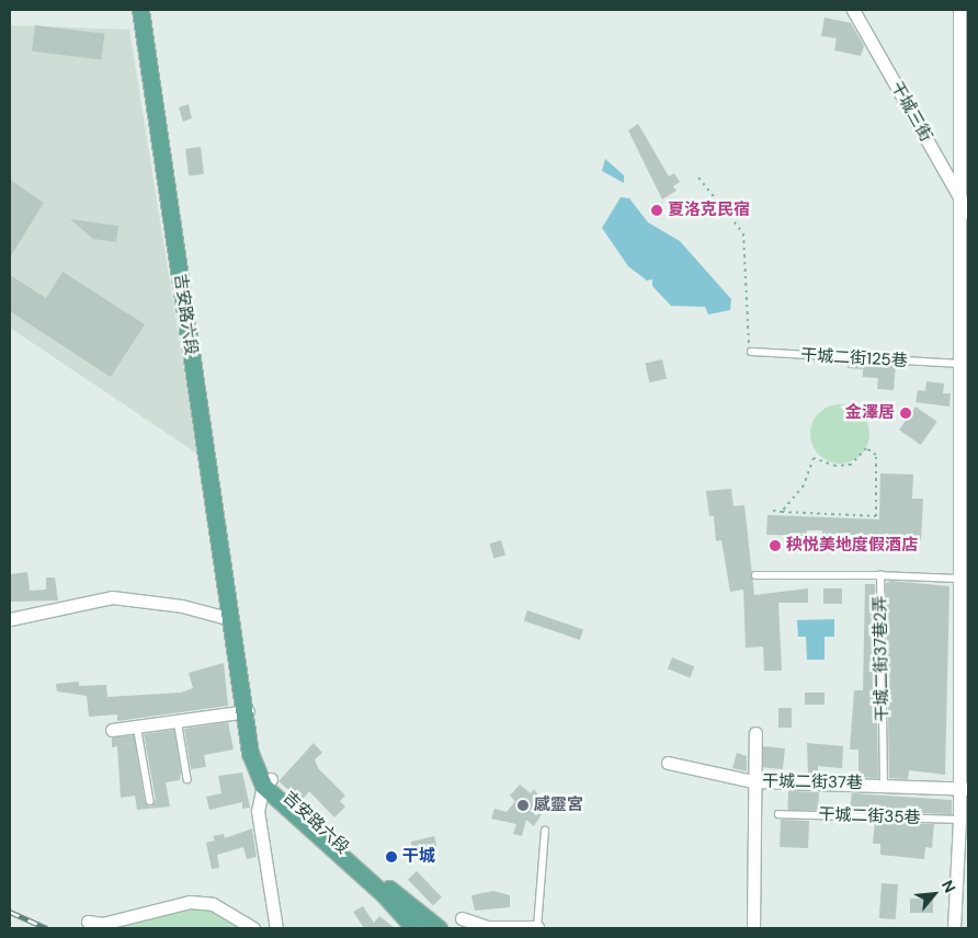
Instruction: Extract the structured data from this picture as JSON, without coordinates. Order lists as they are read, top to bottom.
{
  "streets": {
    "main road": ["吉安路六段"],
    "street": ["干城三街", "干城二街37巷"],
    "lane": ["干城二街125巷", "干城二街37巷2弄", "干城二街35巷"]
  },
  "crossings": [
    ["干城二街37巷2弄", "干城二街37巷"]
  ],
  "places": [
    "夏洛克民宿",
    "金澤居",
    "秧悦美地度假酒店",
    "感靈宮",
    "干城"
  ],
  "north": "top right"
}
